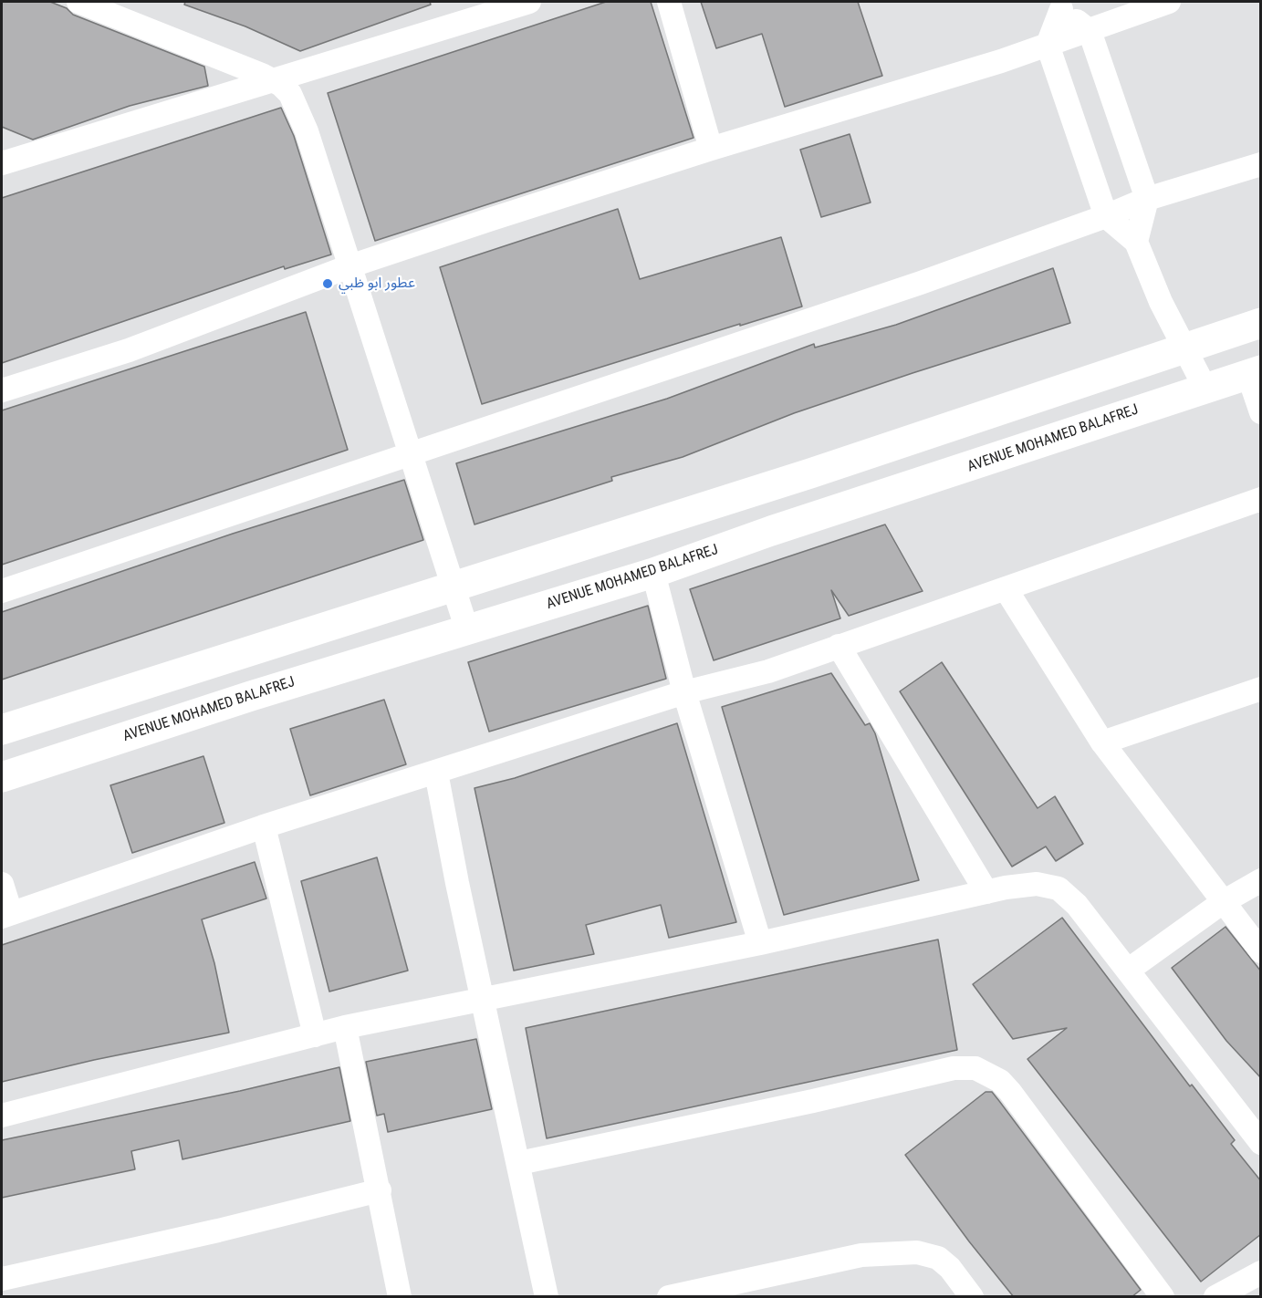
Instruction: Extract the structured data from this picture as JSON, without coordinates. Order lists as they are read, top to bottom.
{
  "streets": {
    "street": ["AVENUE MOHAMED BALAFREJ"]
  },
  "places": ["عطور ابو ظبي"]
}
